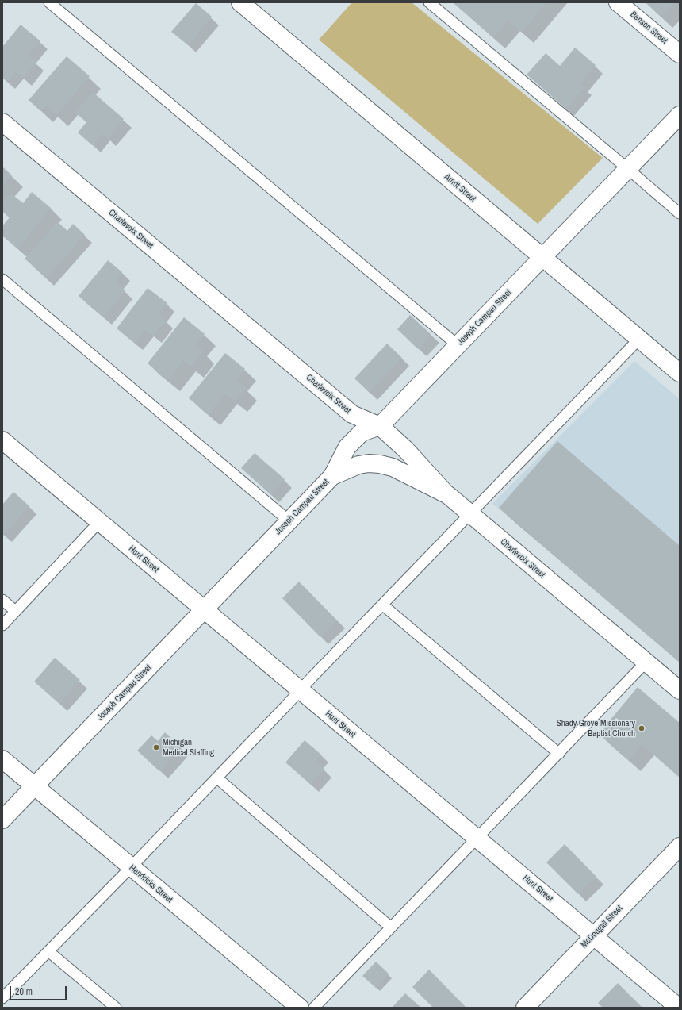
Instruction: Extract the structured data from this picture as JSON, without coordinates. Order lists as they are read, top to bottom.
{
  "streets": {
    "street": [
      "Benson Street",
      "Arndt Street",
      "Charlevoix Street",
      "Joseph Campau Street",
      "Hunt Street",
      "Hendricks Street",
      "McDougall Street"
    ]
  },
  "crossings": [
    ["Arndt Street", "Joseph Campau Street"],
    ["Charlevoix Street", "Joseph Campau Street"],
    ["Joseph Campau Street", "Hunt Street"],
    ["Joseph Campau Street", "Hendricks Street"],
    ["Hunt Street", "McDougall Street"]
  ],
  "places": ["Shady Grove Missionary Baptist Church", "Michigan Medical Staffing"],
  "scale_bar": "20 m"
}
